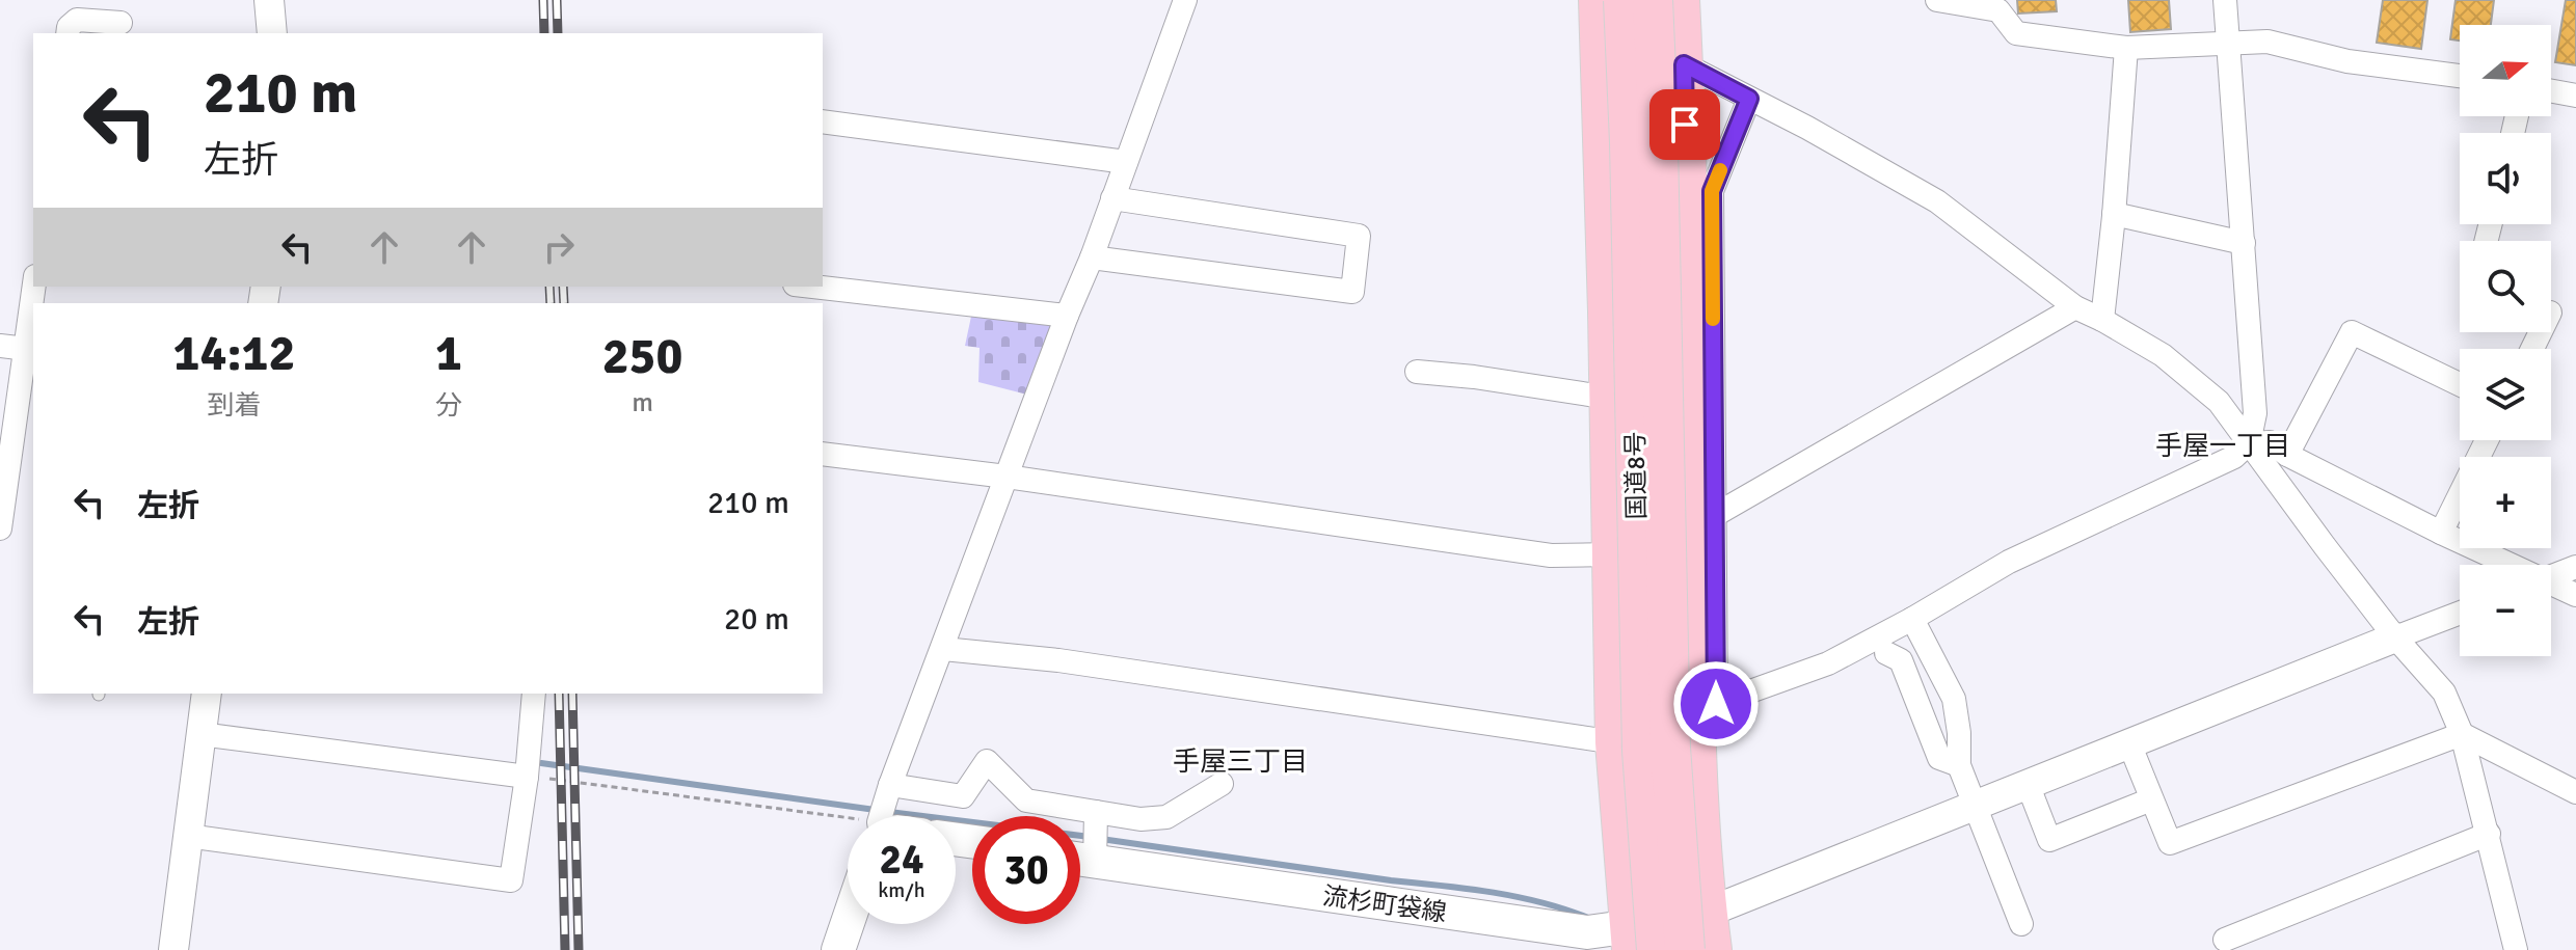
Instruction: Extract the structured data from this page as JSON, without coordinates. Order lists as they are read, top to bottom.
{
  "streets": {
    "highway": ["国道8号"],
    "main road": ["流杉町袋線"]
  },
  "crossings": [
    ["国道8号", "流杉町袋線"]
  ],
  "districts": ["手屋一丁目", "手屋三丁目"],
  "north": "right",
  "page": {
    "map_buttons": ["+", "−"],
    "turn": ["210 m", "左折"],
    "eta": [
      "14:12",
      "到着",
      "1",
      "分",
      "250",
      "m"
    ],
    "list": [
      {
        "name": "左折",
        "value": "210 m"
      },
      {
        "name": "左折",
        "value": "20 m"
      }
    ],
    "speed": "24 km/h",
    "limit": "30"
  }
}
